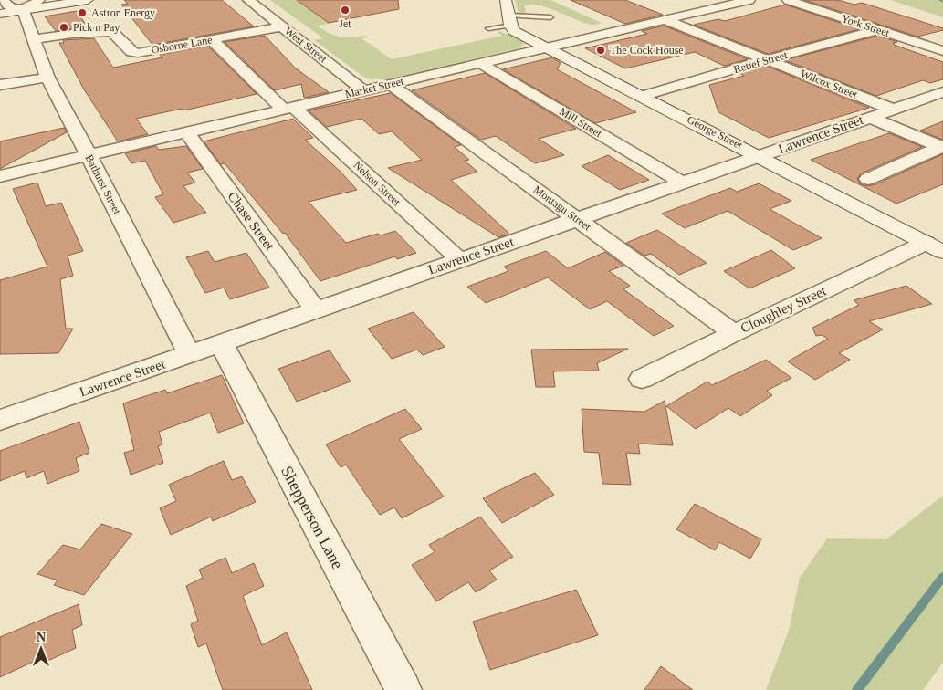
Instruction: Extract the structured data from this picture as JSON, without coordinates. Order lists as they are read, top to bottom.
{
  "streets": {
    "main road": ["George Street"],
    "street": [
      "York Street",
      "Osborne Lane",
      "West Street",
      "Retief Street",
      "Wilcox Street",
      "Market Street",
      "Mill Street",
      "Lawrence Street",
      "Nelson Street",
      "Bathurst Street",
      "Montagu Street",
      "Chase Street",
      "Cloughley Street",
      "Shepperson Lane"
    ]
  },
  "crossings": [
    ["York Street", "Retief Street"],
    ["Osborne Lane", "West Street"],
    ["Osborne Lane", "Nelson Street"],
    ["Osborne Lane", "Bathurst Street"],
    ["West Street", "Market Street"],
    ["Retief Street", "Wilcox Street"],
    ["Retief Street", "George Street"],
    ["Wilcox Street", "Market Street"],
    ["Wilcox Street", "Lawrence Street"],
    ["Market Street", "Mill Street"],
    ["Market Street", "George Street"],
    ["Market Street", "Nelson Street"],
    ["Market Street", "Bathurst Street"],
    ["Market Street", "Montagu Street"],
    ["Market Street", "Chase Street"],
    ["Mill Street", "Lawrence Street"],
    ["George Street", "Lawrence Street"],
    ["George Street", "Cloughley Street"],
    ["Lawrence Street", "Nelson Street"],
    ["Lawrence Street", "Bathurst Street"],
    ["Lawrence Street", "Montagu Street"],
    ["Lawrence Street", "Chase Street"],
    ["Lawrence Street", "Shepperson Lane"],
    ["Montagu Street", "Cloughley Street"]
  ],
  "places": [
    "Jet",
    "Astron Energy",
    "Pick n Pay",
    "The Cock House"
  ],
  "north": "top"
}
